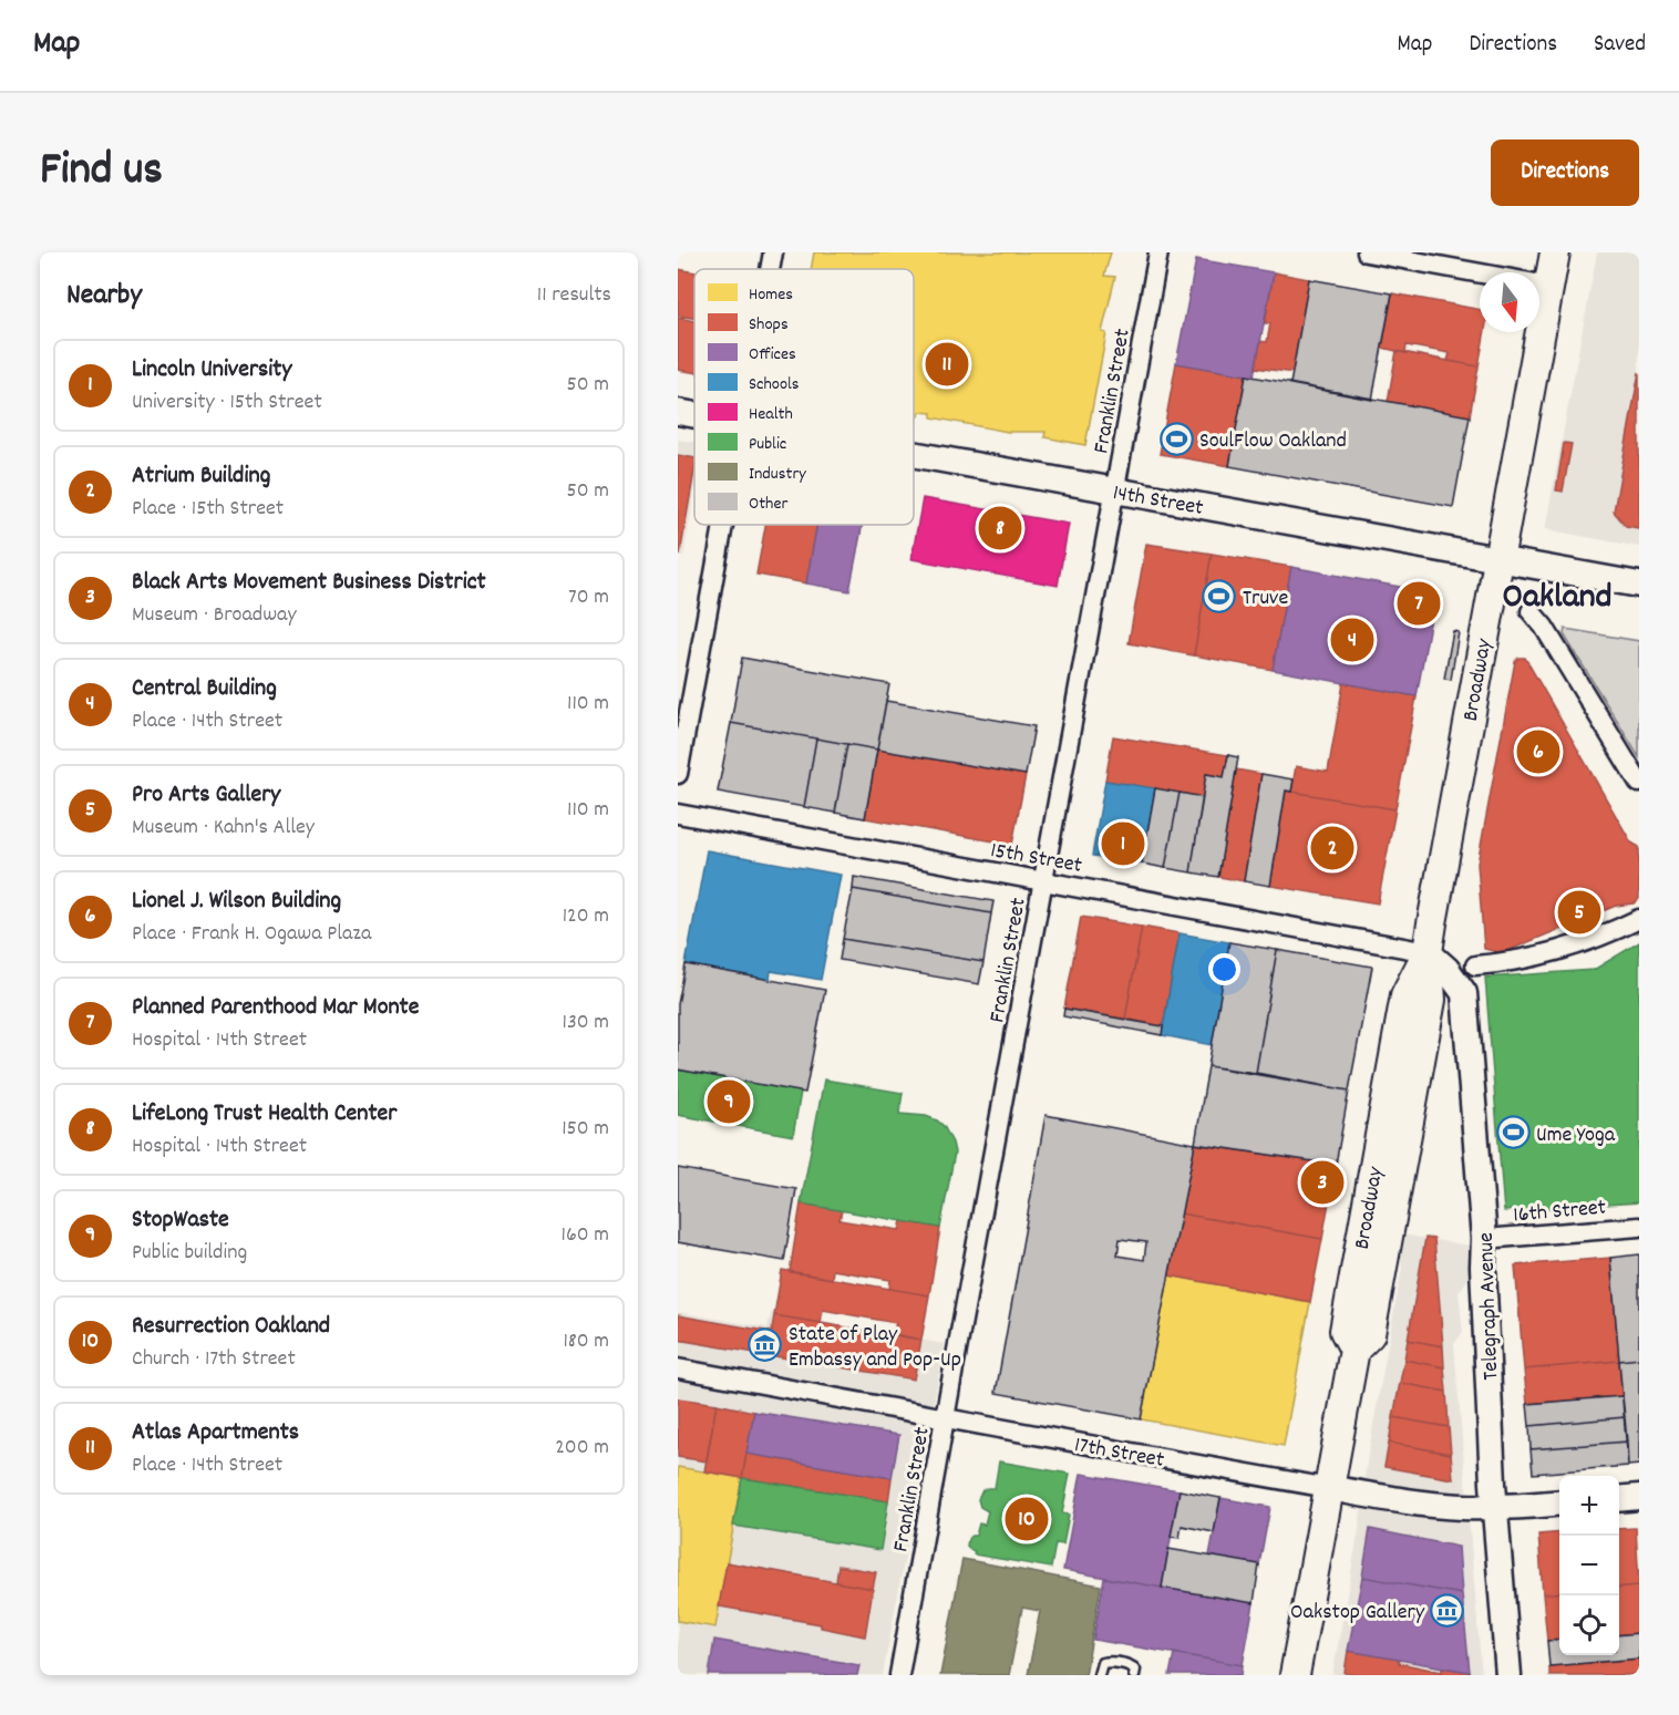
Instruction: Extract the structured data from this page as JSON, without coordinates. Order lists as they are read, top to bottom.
{
  "streets": {
    "main road": [
      "14th Street",
      "Broadway",
      "Telegraph Avenue",
      "17th Street"
    ],
    "street": ["Franklin Street", "15th Street", "16th Street"]
  },
  "crossings": [
    ["Franklin Street", "14th Street"],
    ["Franklin Street", "15th Street"],
    ["Franklin Street", "17th Street"],
    ["14th Street", "Broadway"],
    ["Broadway", "15th Street"],
    ["Broadway", "Telegraph Avenue"],
    ["Broadway", "17th Street"],
    ["15th Street", "Telegraph Avenue"],
    ["16th Street", "Telegraph Avenue"],
    ["Telegraph Avenue", "17th Street"]
  ],
  "districts": ["Oakland"],
  "places": {
    "sports": ["SoulFlow Oakland", "Truve", "Ume Yoga"],
    "museum": ["State of Play Embassy and Pop-Up", "Oakstop Gallery"]
  },
  "legend": [
    "Homes",
    "Shops",
    "Offices",
    "Schools",
    "Health",
    "Public",
    "Industry",
    "Other"
  ],
  "north": "bottom",
  "page": {
    "header": "Map",
    "nav": ["Map", "Directions", "Saved"],
    "title": "Find us",
    "buttons": "Directions",
    "heading": ["Nearby", "11 results"],
    "list": [
      {
        "mark": "1",
        "name": "Lincoln University",
        "note": "University · 15th Street",
        "value": "50 m"
      },
      {
        "mark": "2",
        "name": "Atrium Building",
        "note": "Place · 15th Street",
        "value": "50 m"
      },
      {
        "mark": "3",
        "name": "Black Arts Movement Business District",
        "note": "Museum · Broadway",
        "value": "70 m"
      },
      {
        "mark": "4",
        "name": "Central Building",
        "note": "Place · 14th Street",
        "value": "110 m"
      },
      {
        "mark": "5",
        "name": "Pro Arts Gallery",
        "note": "Museum · Kahn's Alley",
        "value": "110 m"
      },
      {
        "mark": "6",
        "name": "Lionel J. Wilson Building",
        "note": "Place · Frank H. Ogawa Plaza",
        "value": "120 m"
      },
      {
        "mark": "7",
        "name": "Planned Parenthood Mar Monte",
        "note": "Hospital · 14th Street",
        "value": "130 m"
      },
      {
        "mark": "8",
        "name": "LifeLong Trust Health Center",
        "note": "Hospital · 14th Street",
        "value": "150 m"
      },
      {
        "mark": "9",
        "name": "StopWaste",
        "note": "Public building",
        "value": "160 m"
      },
      {
        "mark": "10",
        "name": "Resurrection Oakland",
        "note": "Church · 17th Street",
        "value": "180 m"
      },
      {
        "mark": "11",
        "name": "Atlas Apartments",
        "note": "Place · 14th Street",
        "value": "200 m"
      }
    ],
    "pins": [
      "11",
      "8",
      "7",
      "4",
      "6",
      "1",
      "2",
      "5",
      "9",
      "3",
      "10"
    ],
    "map_buttons": ["+", "−"]
  }
}
